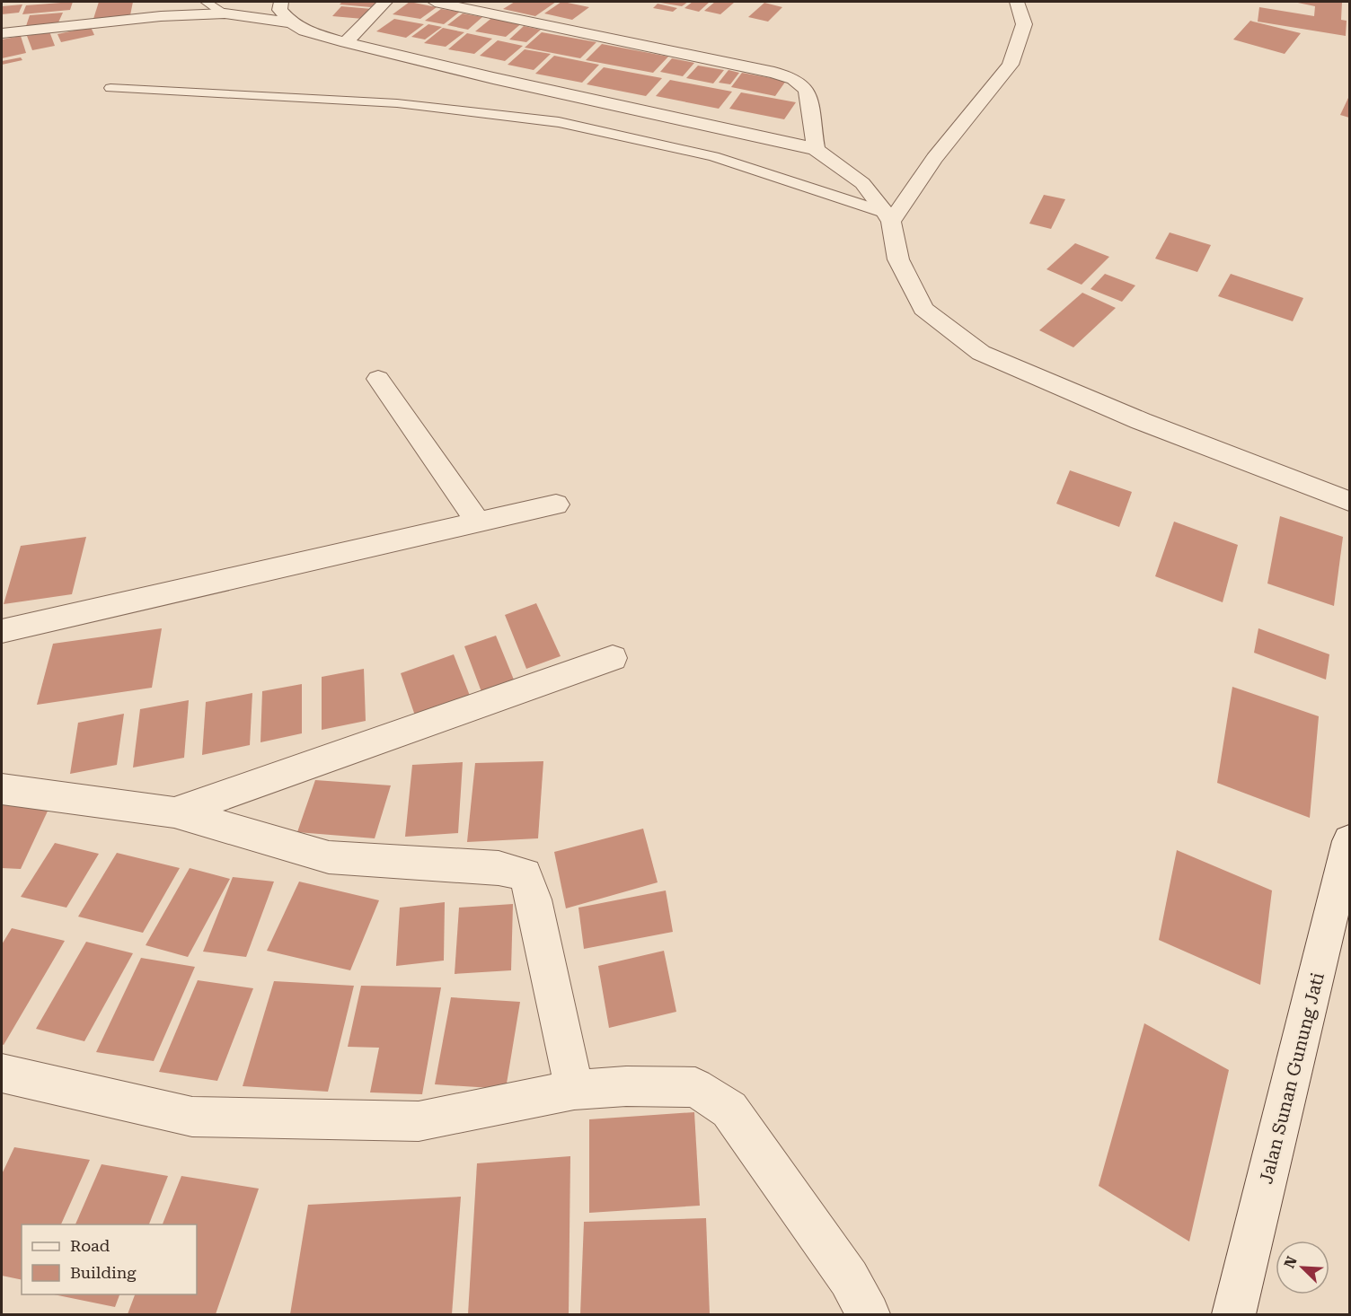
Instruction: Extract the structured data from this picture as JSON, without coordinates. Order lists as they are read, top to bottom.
{
  "streets": {
    "street": ["Jalan Sunan Gunung Jati"]
  },
  "legend": ["Road", "Building"],
  "north": "top left"
}
